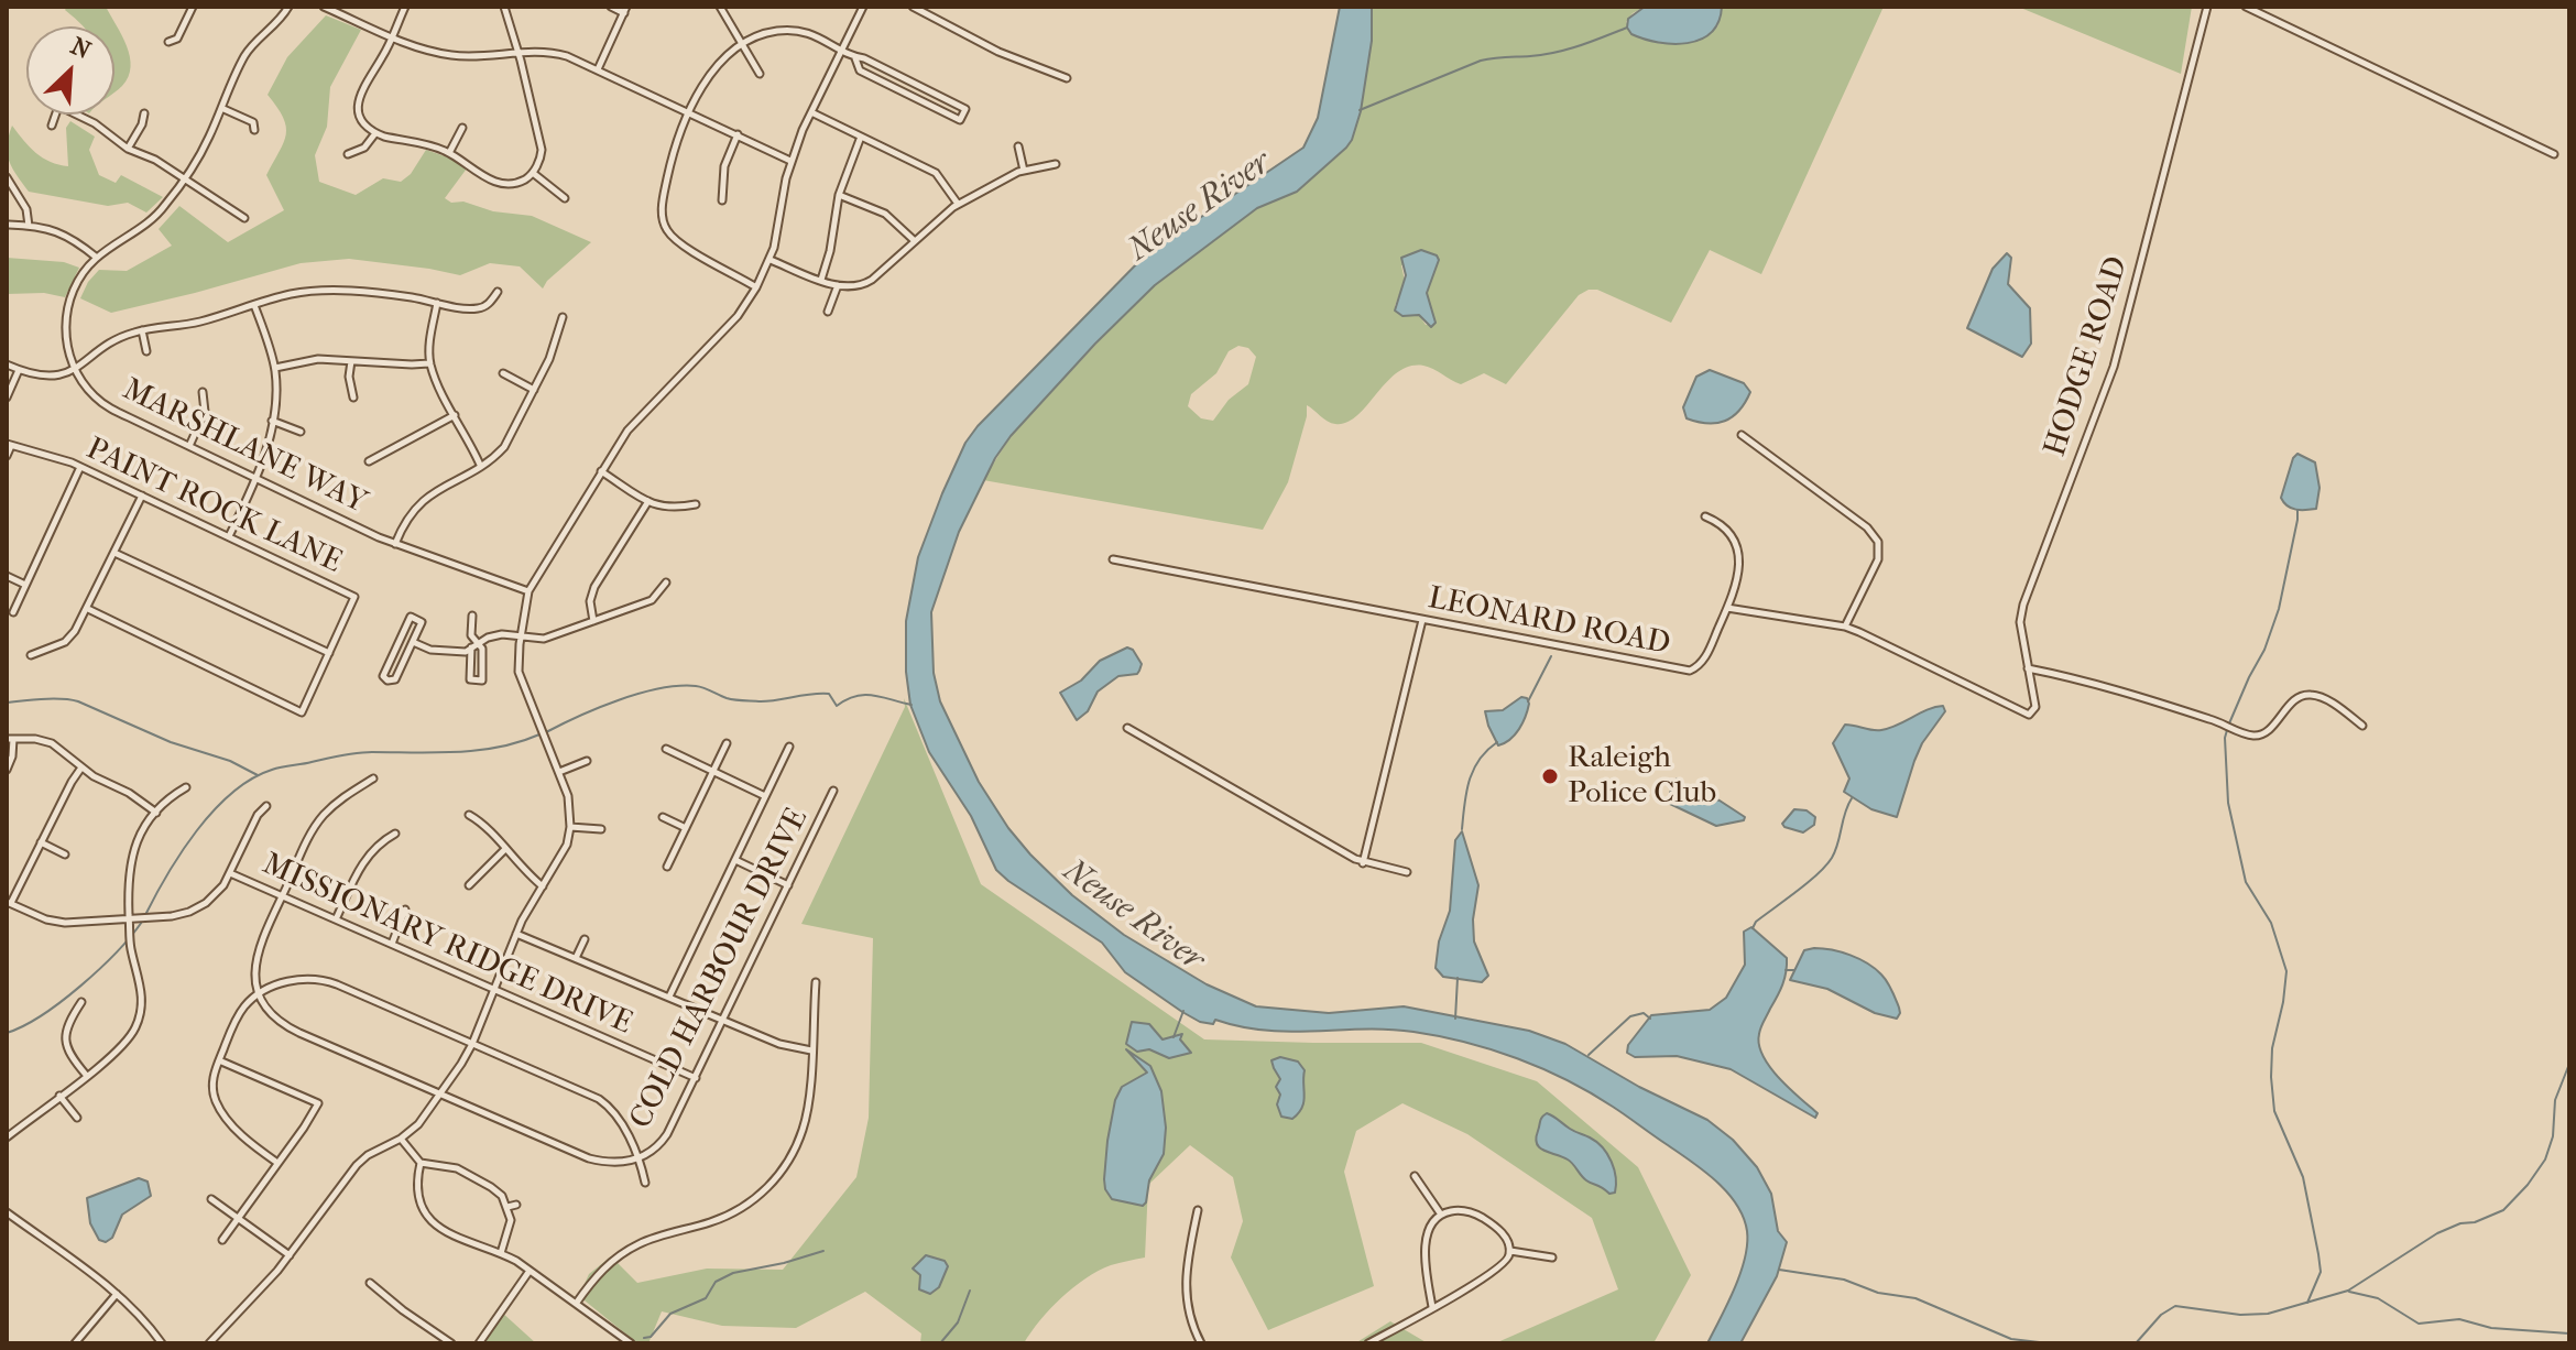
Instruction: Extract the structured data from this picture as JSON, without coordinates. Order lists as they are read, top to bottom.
{
  "streets": {
    "street": [
      "HODGE ROAD",
      "MARSHLANE WAY",
      "PAINT ROCK LANE",
      "LEONARD ROAD",
      "MISSIONARY RIDGE DRIVE",
      "COLD HARBOUR DRIVE"
    ]
  },
  "crossings": [
    ["MISSIONARY RIDGE DRIVE", "COLD HARBOUR DRIVE"]
  ],
  "water": ["Neuse River"],
  "places": ["Raleigh Police Club"],
  "north": "top right"
}
